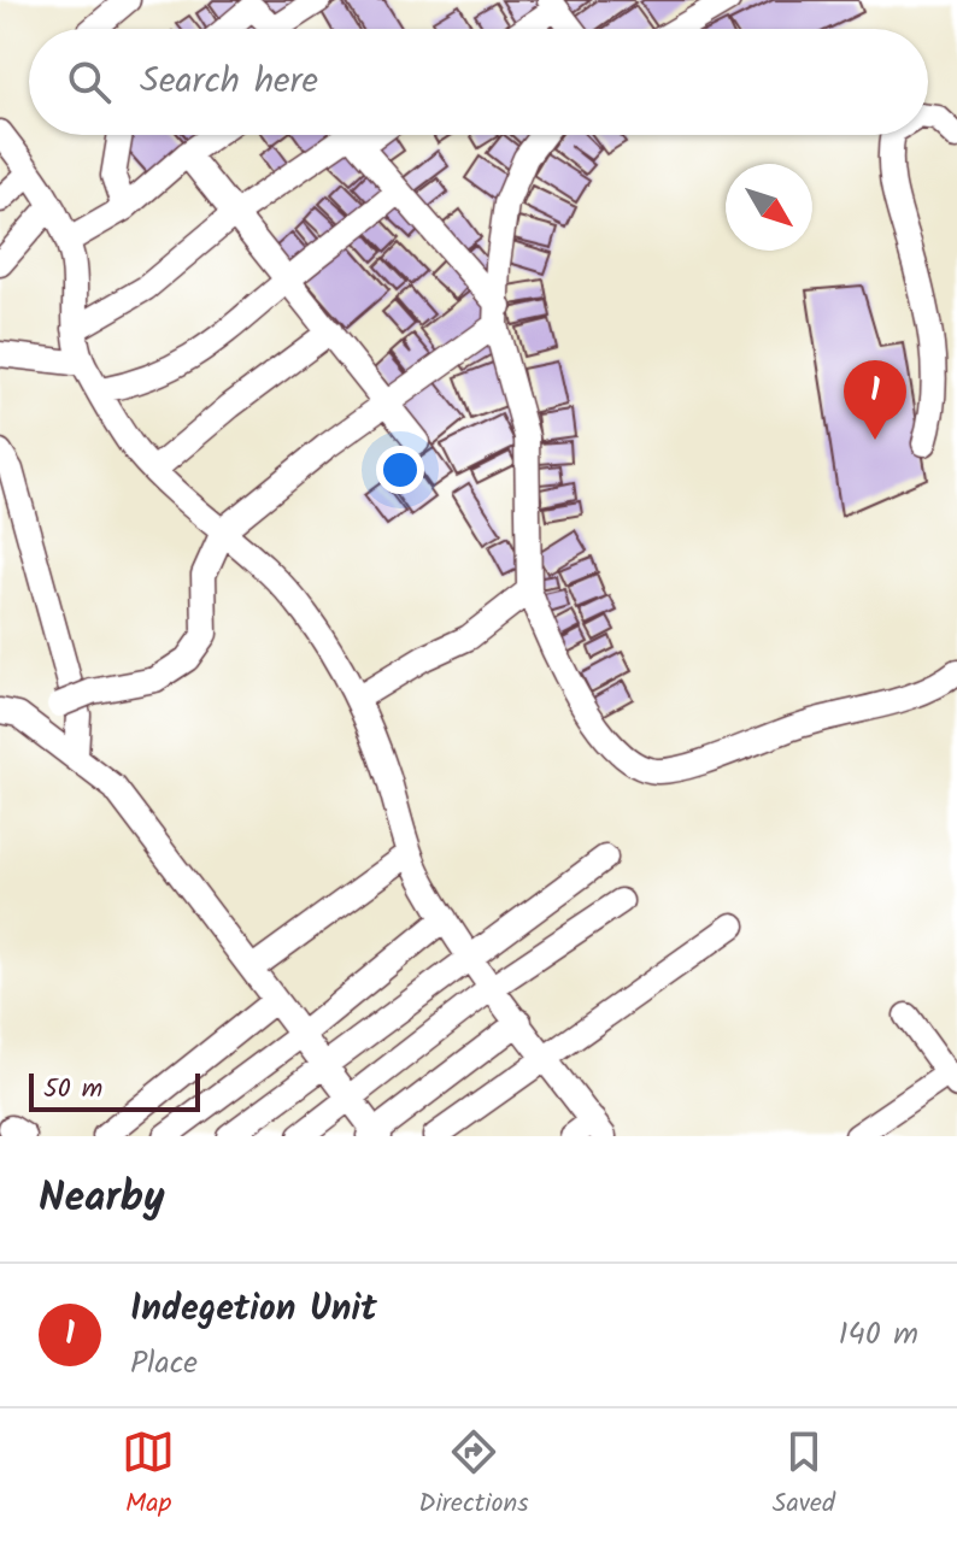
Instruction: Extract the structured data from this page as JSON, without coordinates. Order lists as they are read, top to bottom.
{
  "scale_bar": "50 m",
  "north": "bottom right",
  "page": {
    "search": "Search here",
    "pins": "1",
    "scale": "50 m",
    "heading": "Nearby",
    "list": [
      {
        "mark": "1",
        "name": "Indegetion Unit",
        "note": "Place",
        "value": "140 m"
      }
    ],
    "nav": ["Map", "Directions", "Saved"]
  }
}
